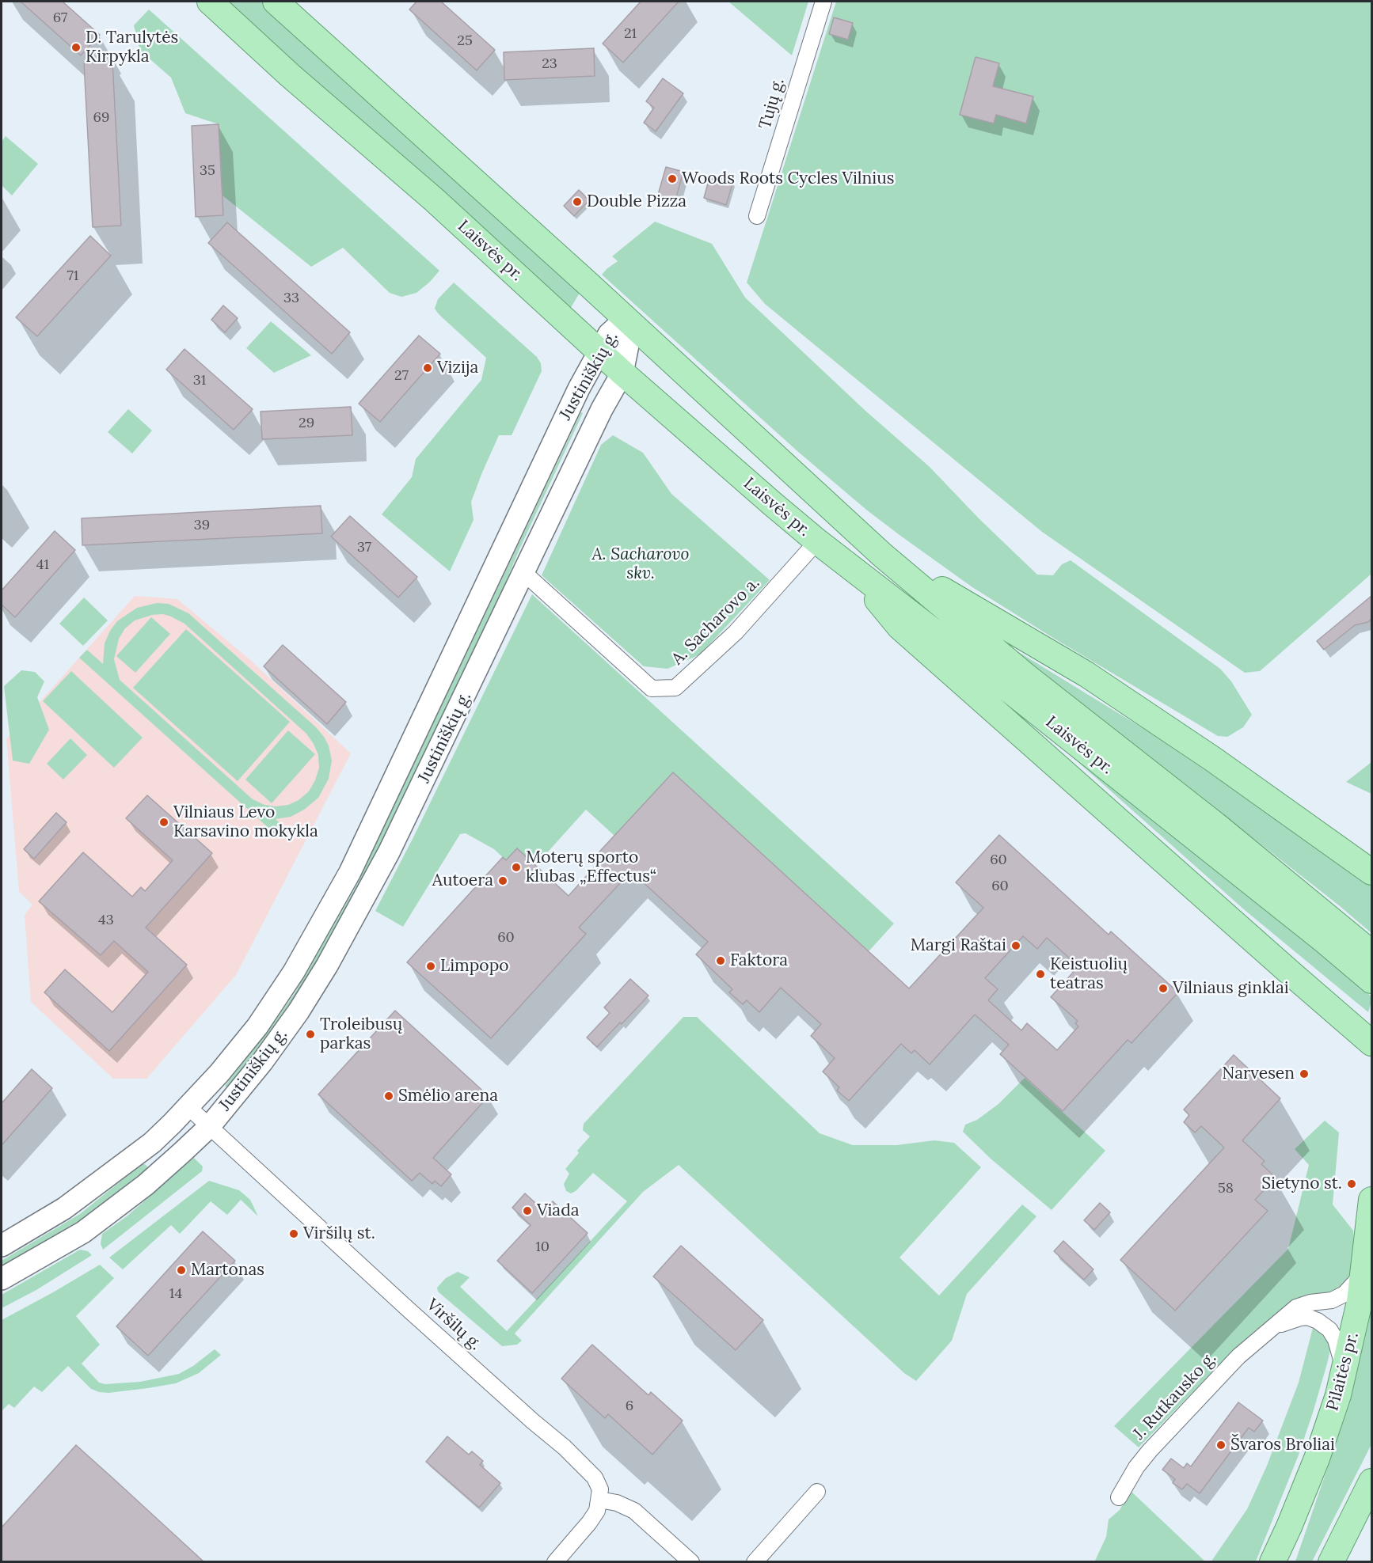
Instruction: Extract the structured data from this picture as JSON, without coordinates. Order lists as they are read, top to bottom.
{
  "streets": {
    "main road": ["Laisvės pr.", "Justiniškių g.", "Pilaitės pr."],
    "street": [
      "Tujų g.",
      "A. Sacharovo a.",
      "Viršilų g.",
      "J. Rutkausko g."
    ]
  },
  "crossings": [
    ["Laisvės pr.", "Justiniškių g."],
    ["Laisvės pr.", "A. Sacharovo a."],
    ["Justiniškių g.", "A. Sacharovo a."],
    ["Justiniškių g.", "Viršilų g."],
    ["Pilaitės pr.", "J. Rutkausko g."]
  ],
  "parks": ["A. Sacharovo skv."],
  "places": [
    "D. Tarulytės Kirpykla",
    "Woods Roots Cycles Vilnius",
    "Double Pizza",
    "Vizija",
    "Vilniaus Levo Karsavino mokykla",
    "Moterų sporto klubas „Effectus“",
    "Autoera",
    "Margi Raštai",
    "Faktora",
    "Limpopo",
    "Keistuolių teatras",
    "Vilniaus ginklai",
    "Troleibusų parkas",
    "Narvesen",
    "Smėlio arena",
    "Sietyno st.",
    "Viada",
    "Viršilų st.",
    "Martonas",
    "Švaros Broliai"
  ],
  "house_numbers": [
    "67",
    "21",
    "25",
    "23",
    "69",
    "35",
    "71",
    "33",
    "27",
    "31",
    "29",
    "39",
    "37",
    "41",
    "60",
    "60",
    "43",
    "60",
    "58",
    "10",
    "14",
    "6"
  ]
}
